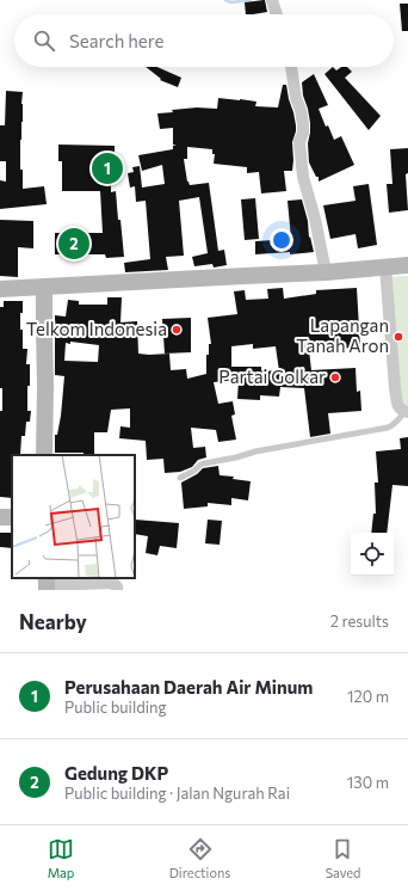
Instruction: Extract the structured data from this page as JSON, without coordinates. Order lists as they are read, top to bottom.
{
  "places": ["Telkom Indonesia", "Lapangan Tanah Aron", "Partai Golkar"],
  "page": {
    "search": "Search here",
    "pins": ["1", "2"],
    "heading": ["Nearby", "2 results"],
    "list": [
      {
        "mark": "1",
        "name": "Perusahaan Daerah Air Minum",
        "note": "Public building",
        "value": "120 m"
      },
      {
        "mark": "2",
        "name": "Gedung DKP",
        "note": "Public building · Jalan Ngurah Rai",
        "value": "130 m"
      }
    ],
    "nav": ["Map", "Directions", "Saved"]
  }
}
